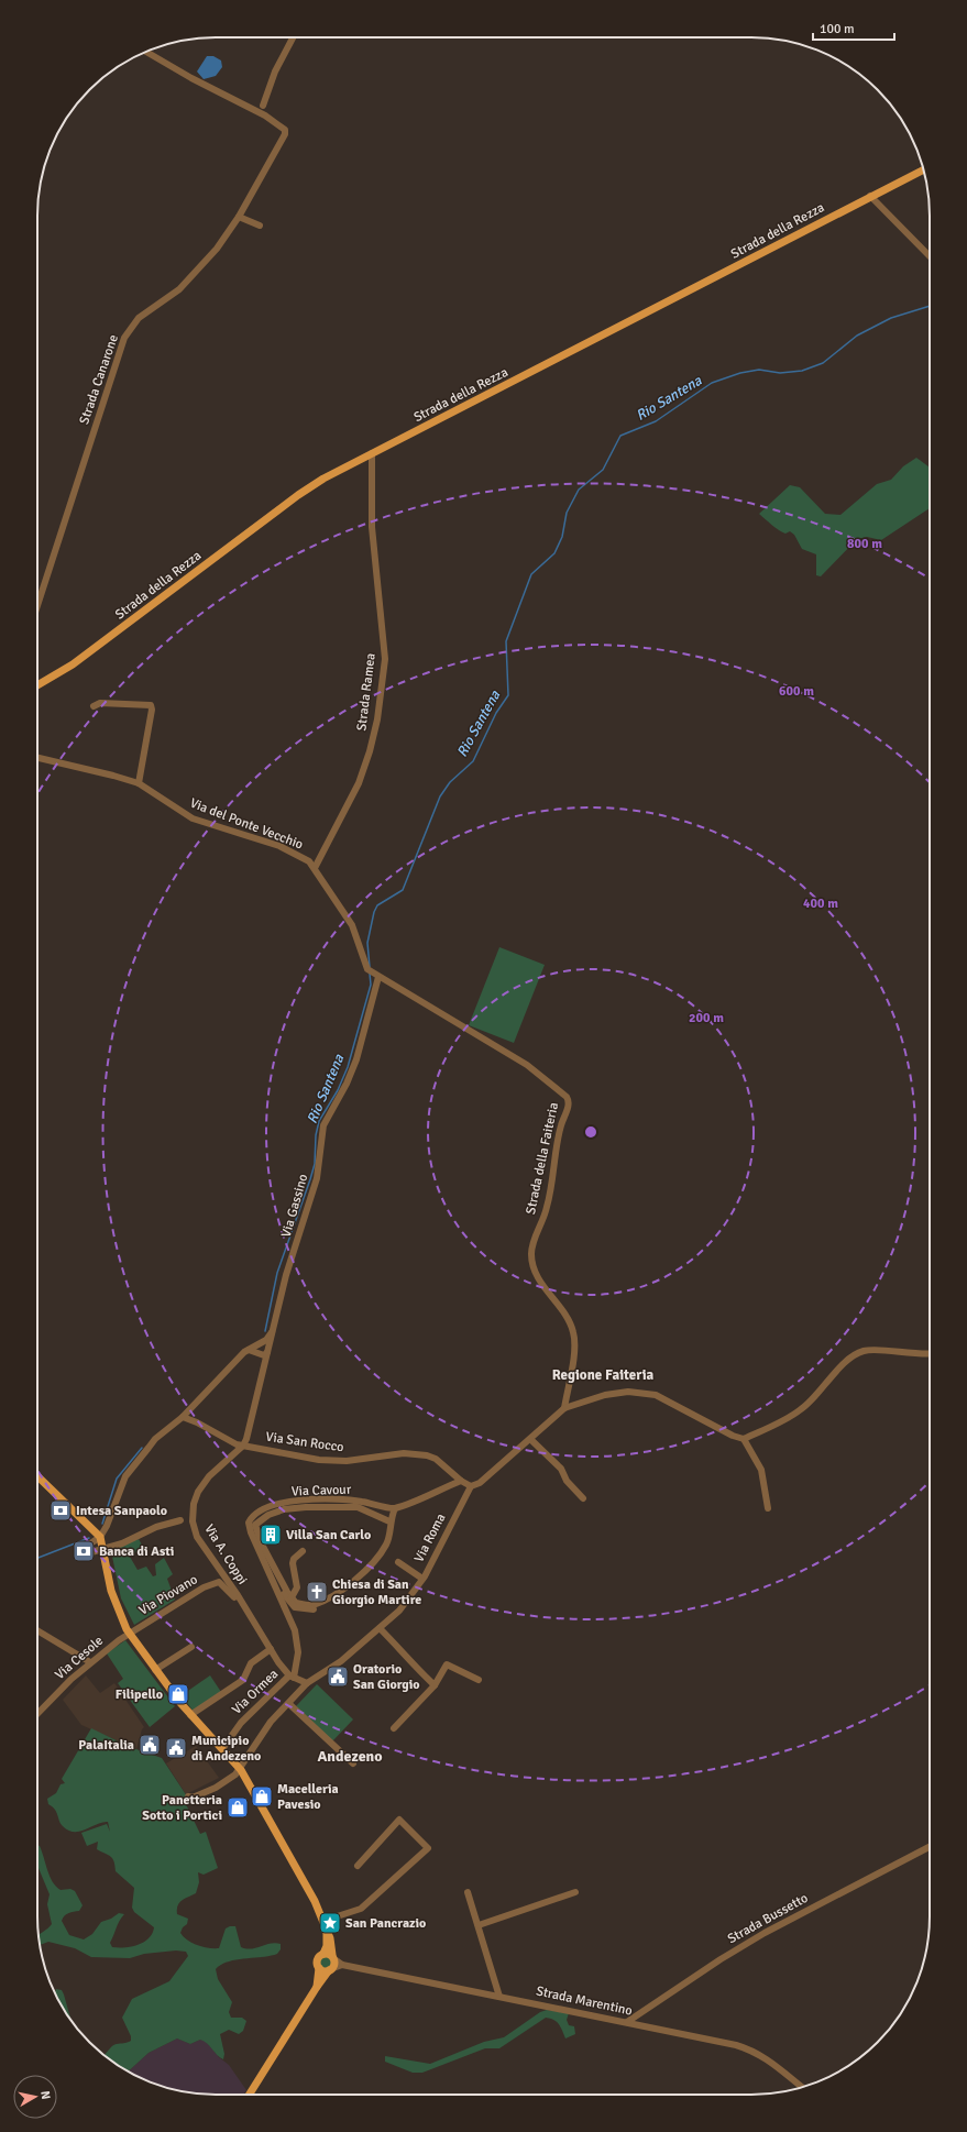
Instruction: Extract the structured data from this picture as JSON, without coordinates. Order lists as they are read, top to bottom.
{
  "streets": {
    "main road": ["Strada della Rezza"],
    "street": [
      "Strada Canarone",
      "Strada Ramea",
      "Via del Ponte Vecchio",
      "Strada della Faiteria",
      "Via Gassino",
      "Via San Rocco",
      "Via Cavour",
      "Via Roma",
      "Via A. Coppi",
      "Via Piovano",
      "Via Cesole",
      "Via Ormea",
      "Strada Bussetto",
      "Strada Marentino"
    ]
  },
  "crossings": [
    ["Strada della Rezza", "Strada Ramea"],
    ["Strada Ramea", "Via del Ponte Vecchio"],
    ["Via del Ponte Vecchio", "Strada della Faiteria"],
    ["Via del Ponte Vecchio", "Via Gassino"],
    ["Strada della Faiteria", "Via Gassino"],
    ["Via Gassino", "Via San Rocco"],
    ["Via Gassino", "Via A. Coppi"],
    ["Via San Rocco", "Via Roma"],
    ["Via San Rocco", "Via A. Coppi"],
    ["Via Cavour", "Via A. Coppi"],
    ["Via Cavour", "Via Ormea"],
    ["Via A. Coppi", "Via Piovano"],
    ["Via A. Coppi", "Via Ormea"],
    ["Via Piovano", "Via Cesole"],
    ["Strada Bussetto", "Strada Marentino"]
  ],
  "districts": ["Regione Faiteria", "Andezeno"],
  "water": ["Rio Santena"],
  "places": {
    "bank": ["Intesa Sanpaolo", "Banca di Asti"],
    "building": ["Villa San Carlo"],
    "church": ["Chiesa di San Giorgio Martire"],
    "public building": ["Oratorio San Giorgio", "PalaItalia", "Municipio di Andezeno"],
    "shop": ["Filipello", "Macelleria Pavesio", "Panetteria Sotto i Portici"],
    "place": ["San Pancrazio"]
  },
  "scale_bar": "100 m",
  "north": "right",
  "rings": [
    "800 m",
    "600 m",
    "400 m",
    "200 m"
  ]
}
